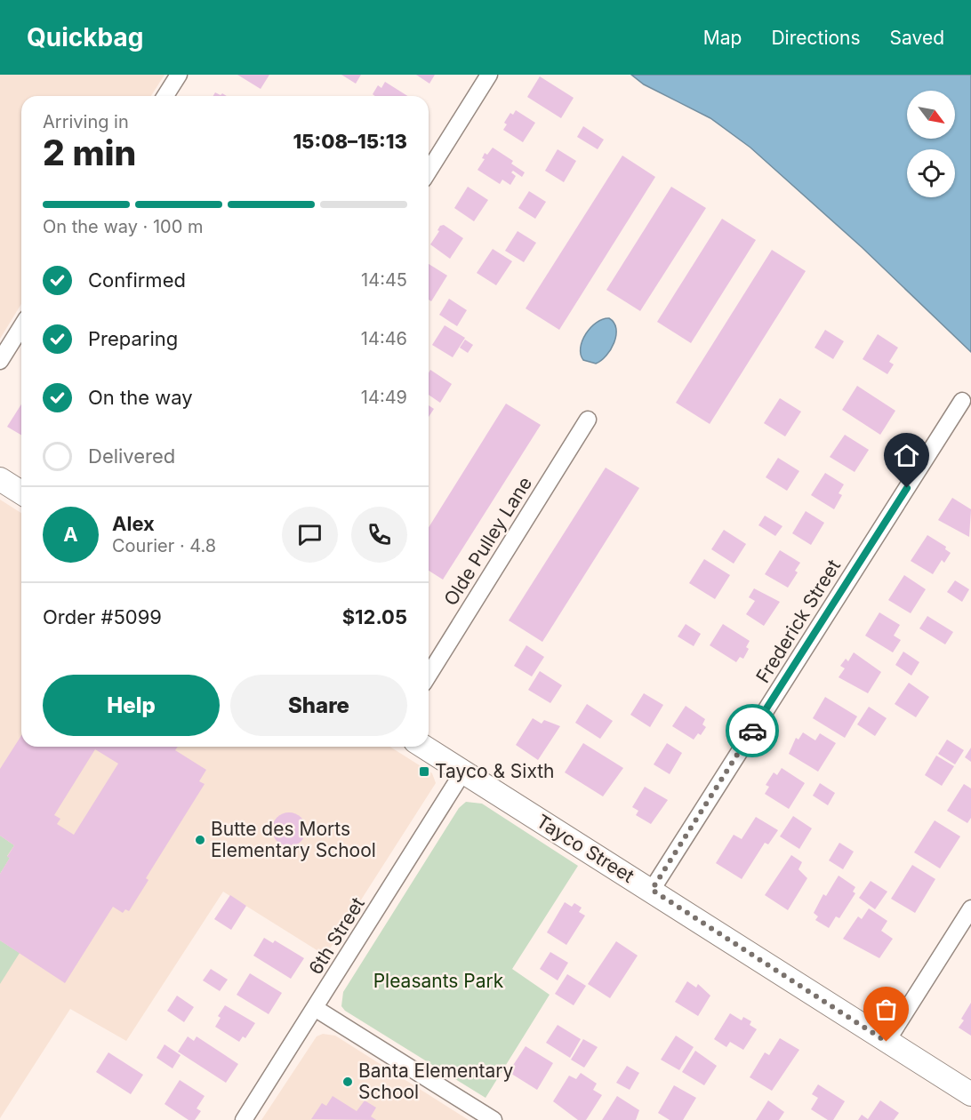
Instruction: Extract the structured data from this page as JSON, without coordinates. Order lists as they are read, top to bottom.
{
  "streets": {
    "street": [
      "Olde Pulley Lane",
      "Frederick Street",
      "Tayco Street",
      "6th Street"
    ]
  },
  "crossings": [
    ["Frederick Street", "Tayco Street"],
    ["Tayco Street", "6th Street"]
  ],
  "parks": ["Pleasants Park"],
  "places": {
    "transit": ["Tayco & Sixth"],
    "other": ["Butte des Morts Elementary School", "Banta Elementary School"]
  },
  "north": "bottom right",
  "page": {
    "header": "Quickbag",
    "nav": ["Map", "Directions", "Saved"],
    "heading": ["2 min", "Arriving in", "15:08–15:13"],
    "panel": [
      "Alex",
      "Courier · 4.8",
      "Order #5099",
      "$12.05"
    ],
    "bar": "On the way · 100 m",
    "list": [
      ["Confirmed", "14:45"],
      ["Preparing", "14:46"],
      ["On the way", "14:49"],
      "Delivered"
    ],
    "round": "A",
    "buttons": ["Help", "Share"]
  }
}
